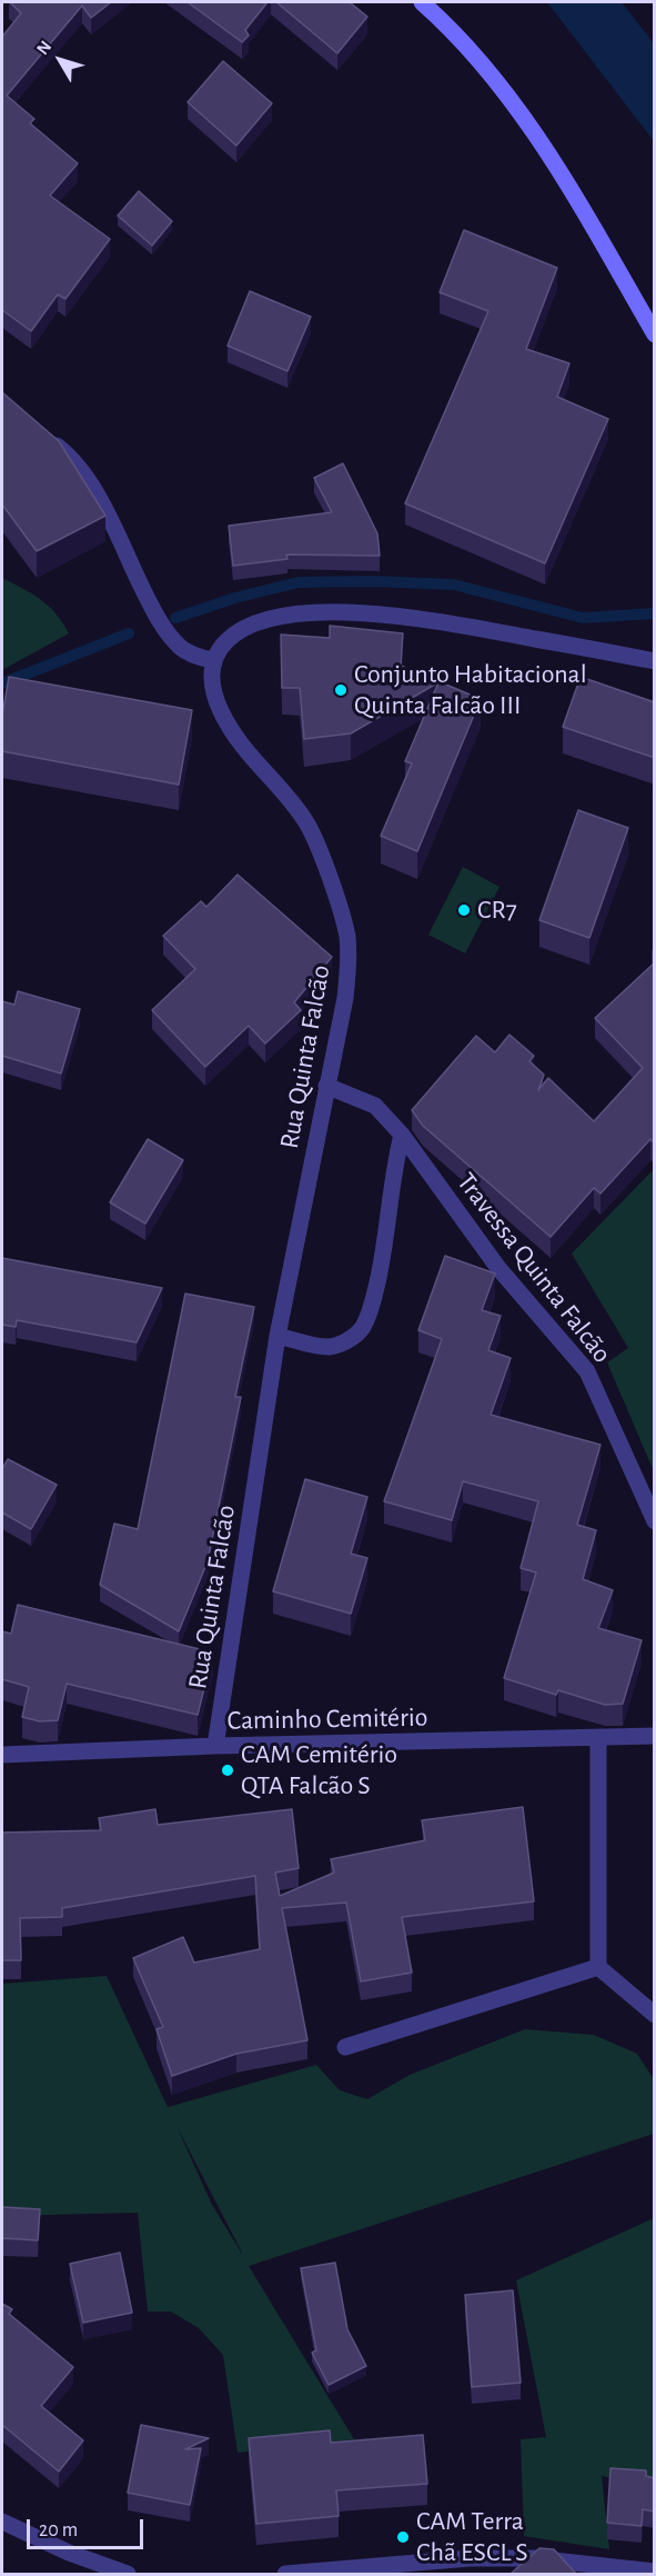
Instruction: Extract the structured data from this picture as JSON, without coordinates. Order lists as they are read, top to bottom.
{
  "streets": {
    "street": ["Rua Quinta Falcão", "Travessa Quinta Falcão", "Caminho Cemitério"]
  },
  "crossings": [
    ["Rua Quinta Falcão", "Travessa Quinta Falcão"],
    ["Rua Quinta Falcão", "Caminho Cemitério"]
  ],
  "places": [
    "Conjunto Habitacional Quinta Falcão III",
    "CR7",
    "CAM Cemitério QTA Falcão S",
    "CAM Terra Chã ESCL S"
  ],
  "scale_bar": "20 m",
  "north": "top left"
}
